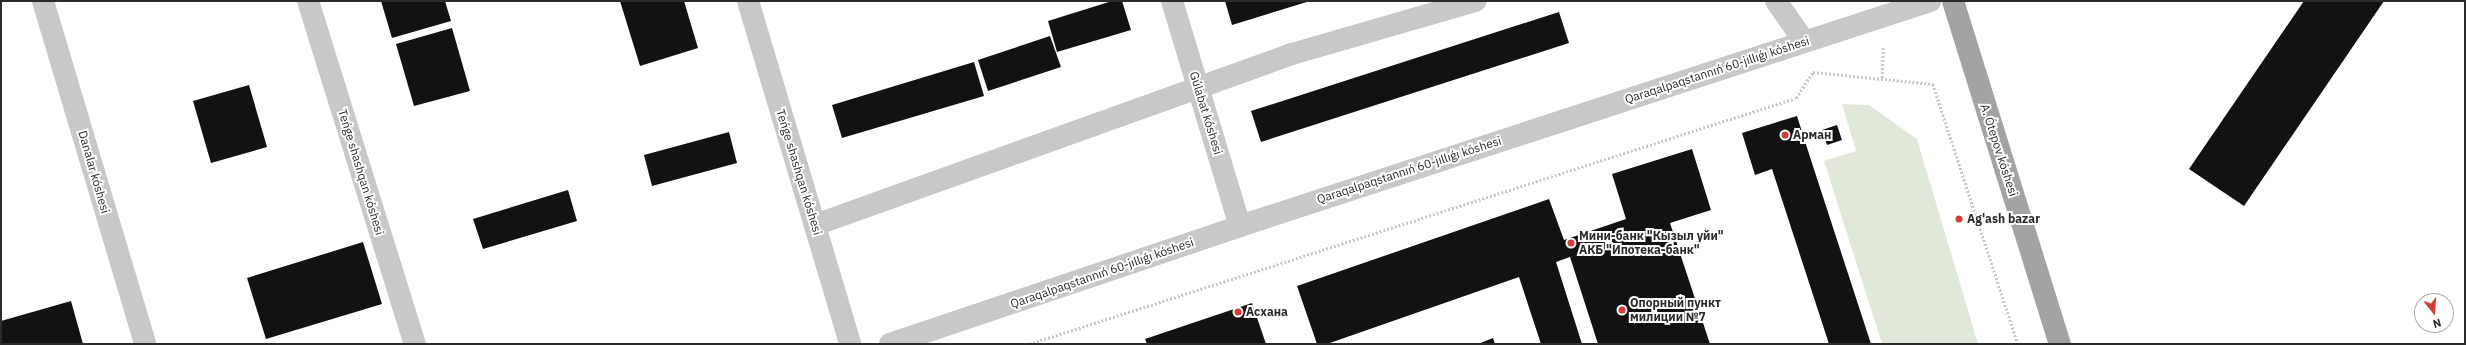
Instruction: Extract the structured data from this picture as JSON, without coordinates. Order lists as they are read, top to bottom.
{
  "streets": {
    "main road": ["A. Ótepov kóshesi"],
    "street": [
      "Qaraqalpaqstannıń 60-jıllıǵı kóshesi",
      "Gúlabat kóshesi",
      "Danalar kóshesi",
      "Teńge shashqan kóshesi"
    ]
  },
  "crossings": [
    ["Qaraqalpaqstannıń 60-jıllıǵı kóshesi", "Gúlabat kóshesi"]
  ],
  "places": [
    "Арман",
    "Ag'ash bazar",
    "Мини-банк \"Кызыл уйи\" АКБ \"Ипотека-банк\"",
    "Опорный пункт милиции №7",
    "Асхана"
  ],
  "north": "bottom"
}
